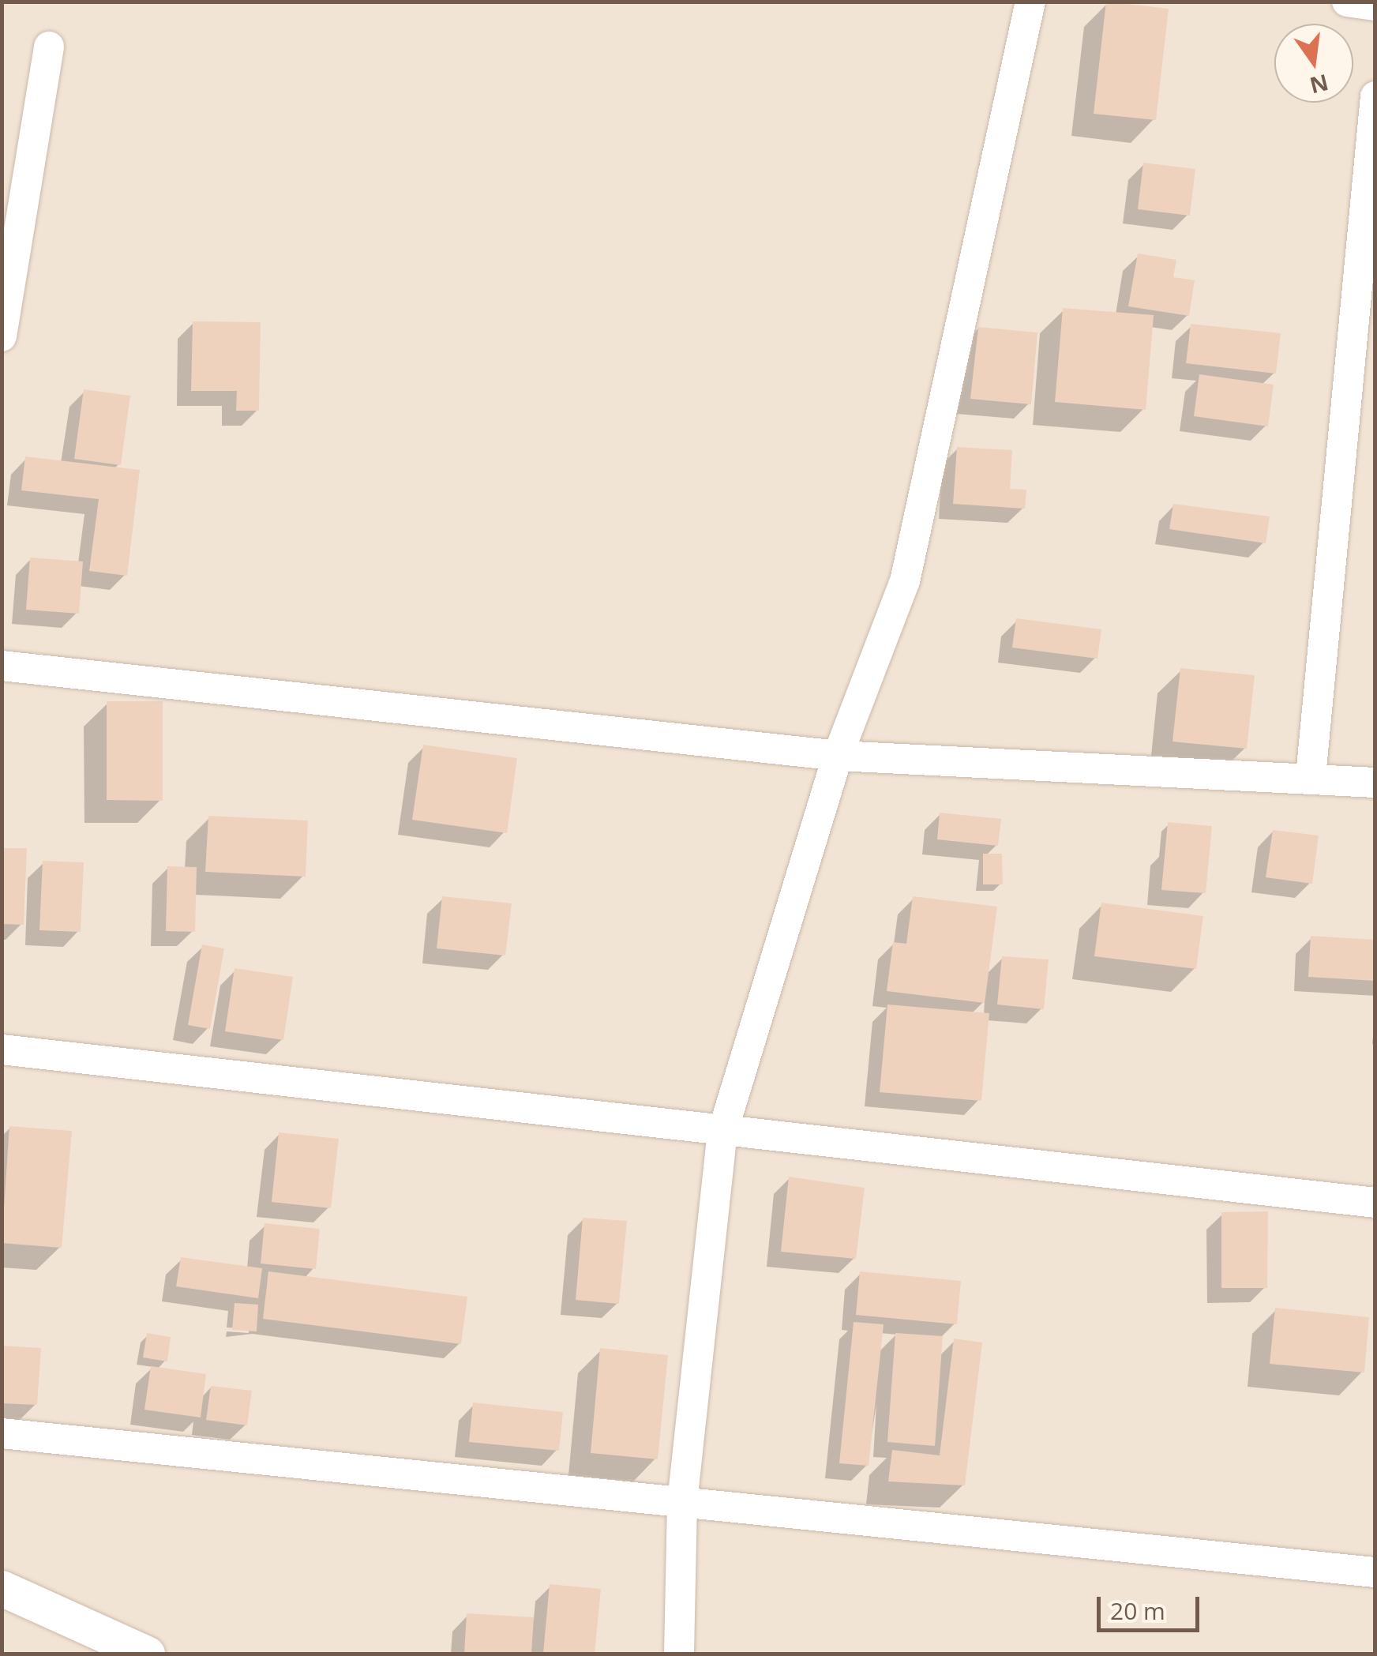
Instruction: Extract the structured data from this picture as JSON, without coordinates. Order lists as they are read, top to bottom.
{
  "scale_bar": "20 m",
  "north": "bottom"
}
